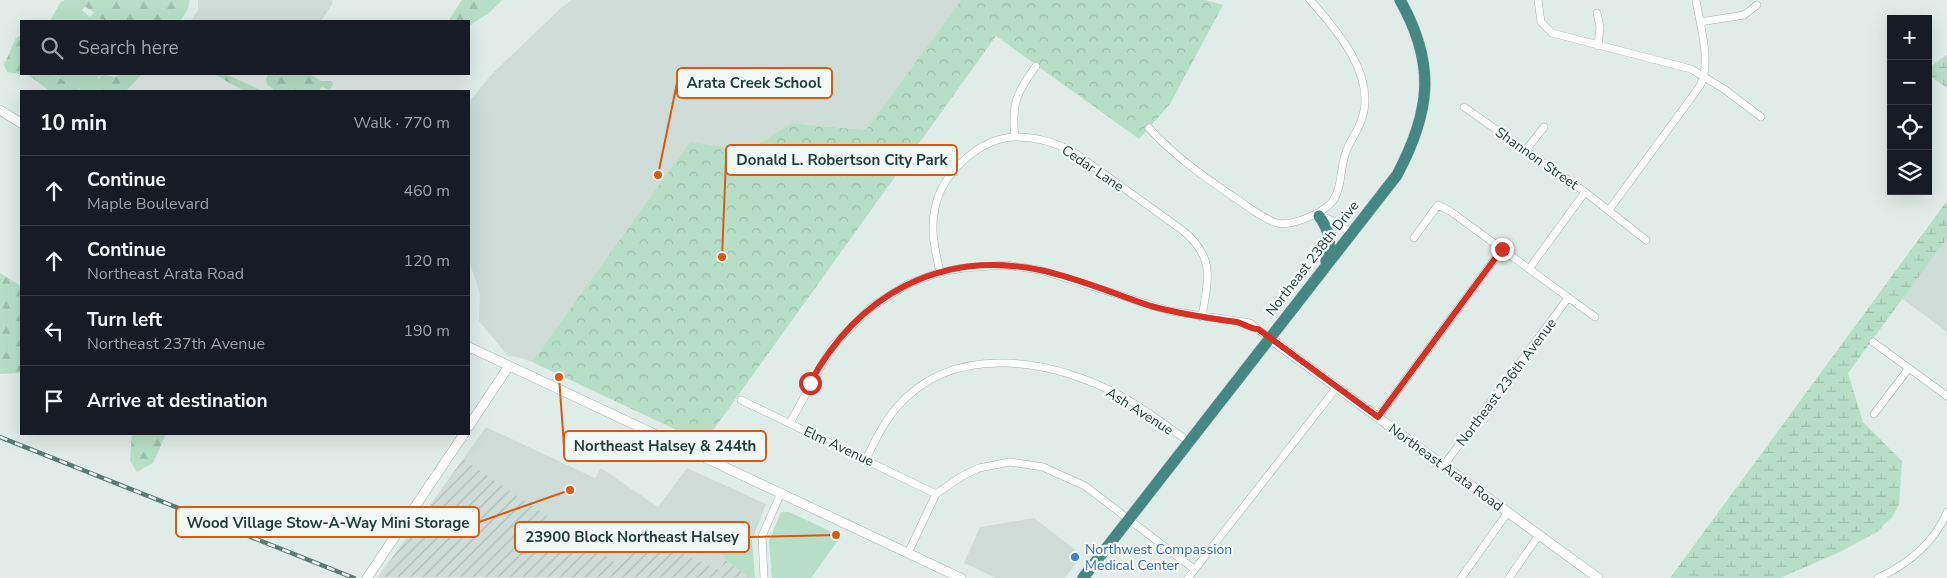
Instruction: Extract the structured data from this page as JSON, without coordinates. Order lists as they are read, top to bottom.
{
  "streets": {
    "highway": ["Northeast 238th Drive"],
    "street": [
      "Shannon Street",
      "Cedar Lane",
      "Northeast 236th Avenue",
      "Ash Avenue",
      "Elm Avenue",
      "Northeast Arata Road"
    ]
  },
  "crossings": [
    ["Northeast 238th Drive", "Ash Avenue"],
    ["Northeast 238th Drive", "Northeast Arata Road"],
    ["Northeast 236th Avenue", "Northeast Arata Road"],
    ["Ash Avenue", "Elm Avenue"]
  ],
  "places": [
    "Arata Creek School",
    "Donald L. Robertson City Park",
    "Northeast Halsey & 244th",
    "Wood Village Stow-A-Way Mini Storage",
    "23900 Block Northeast Halsey",
    "Northwest Compassion Medical Center"
  ],
  "page": {
    "map_buttons": ["+", "−"],
    "search": "Search here",
    "heading": ["10 min", "Walk · 770 m"],
    "list": [
      ["Continue", "Maple Boulevard", "460 m"],
      ["Continue", "Northeast Arata Road", "120 m"],
      ["Turn left", "Northeast 237th Avenue", "190 m"],
      "Arrive at destination"
    ]
  }
}
